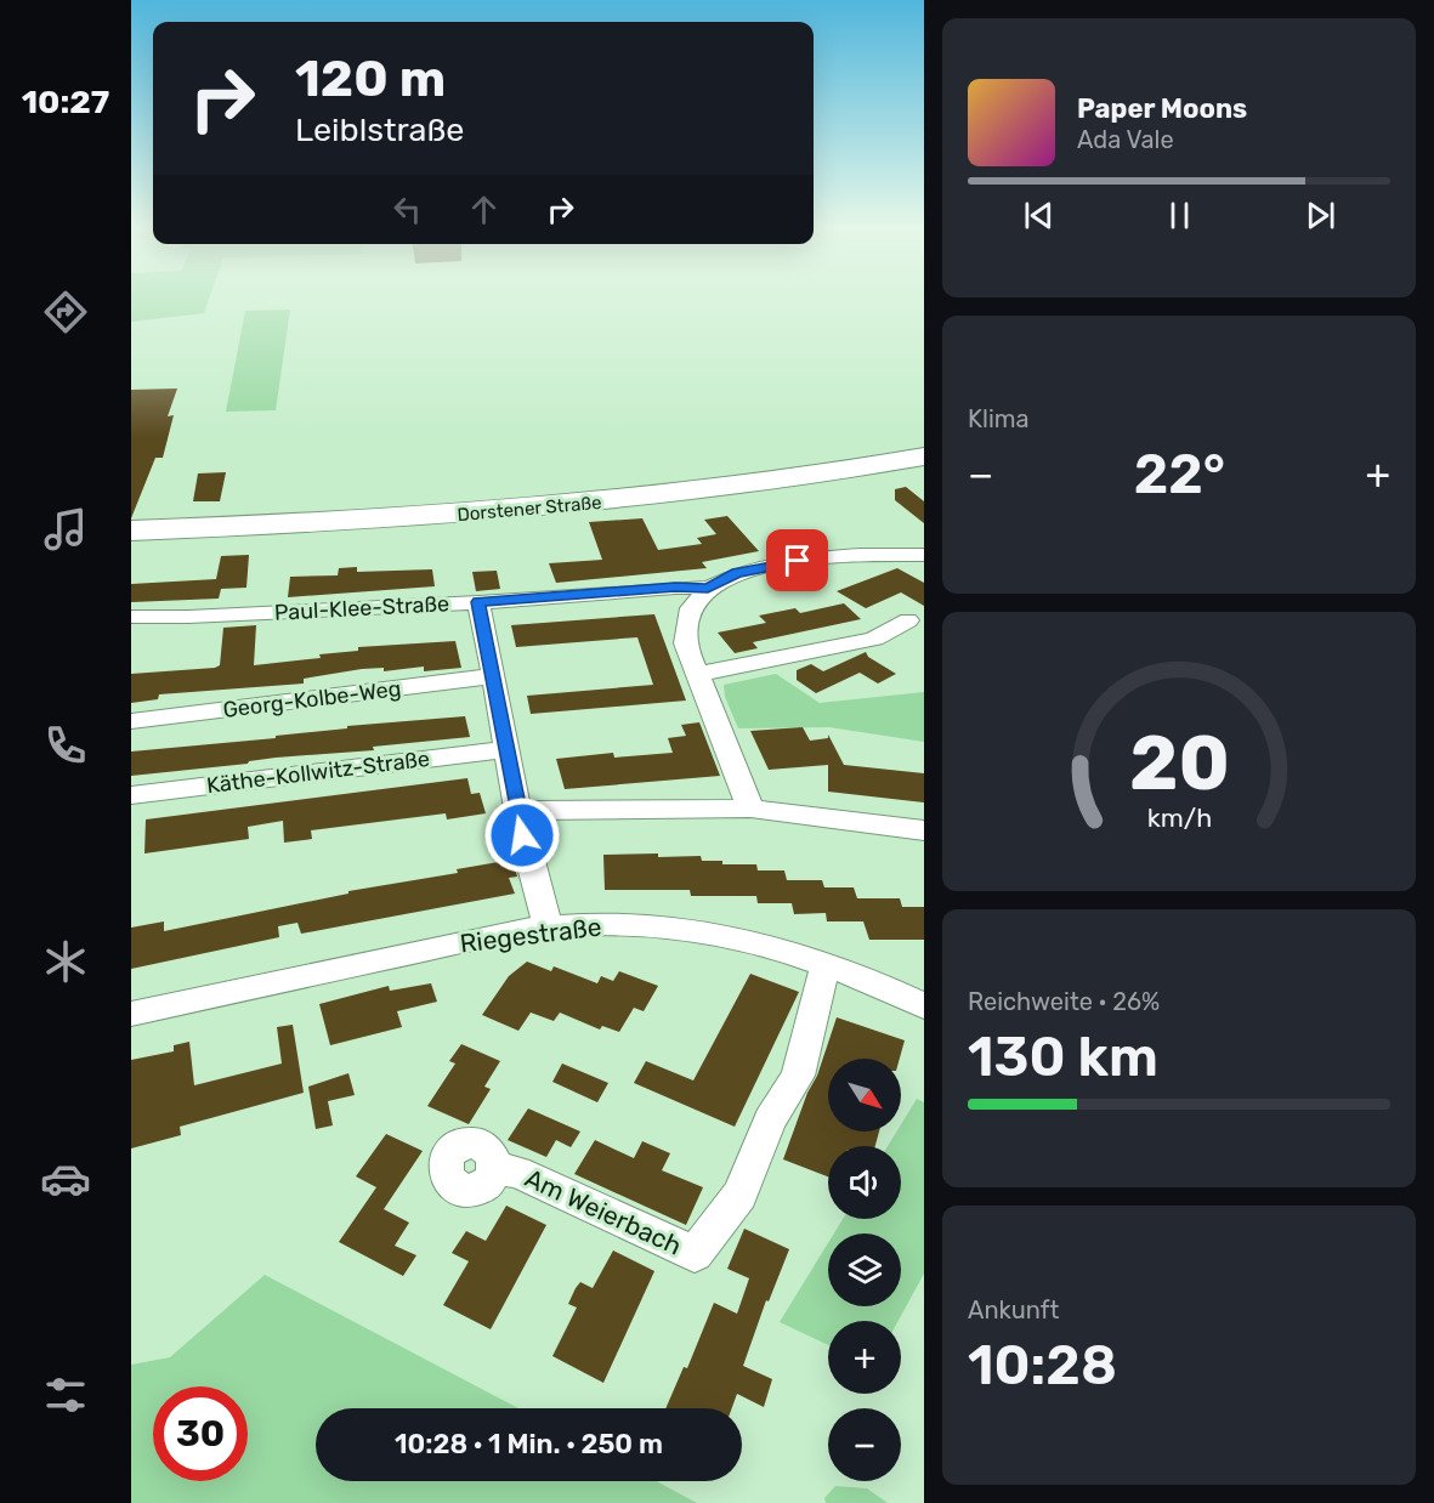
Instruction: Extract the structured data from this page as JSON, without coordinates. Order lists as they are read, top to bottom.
{
  "streets": {
    "main road": ["Dorstener Straße"],
    "street": [
      "Paul-Klee-Straße",
      "Georg-Kolbe-Weg",
      "Käthe-Kollwitz-Straße",
      "Riegestraße",
      "Am Weierbach"
    ]
  },
  "crossings": [
    ["Paul-Klee-Straße", "Georg-Kolbe-Weg"],
    ["Paul-Klee-Straße", "Käthe-Kollwitz-Straße"],
    ["Paul-Klee-Straße", "Riegestraße"],
    ["Riegestraße", "Am Weierbach"]
  ],
  "north": "bottom right",
  "page": {
    "tabs": "10:27",
    "turn": ["120 m", "Leiblstraße"],
    "song": ["Paper Moons", "Ada Vale"],
    "tile": [
      "Klima",
      ["Reichweite · 26%", "130 km"],
      ["Ankunft", "10:28"]
    ],
    "heat": ["−", "22°", "+"],
    "map_buttons": ["+", "−"],
    "limit": "30",
    "trip": "10:28 · 1 Min. · 250 m",
    "gauge": ["20", "km/h"]
  }
}
